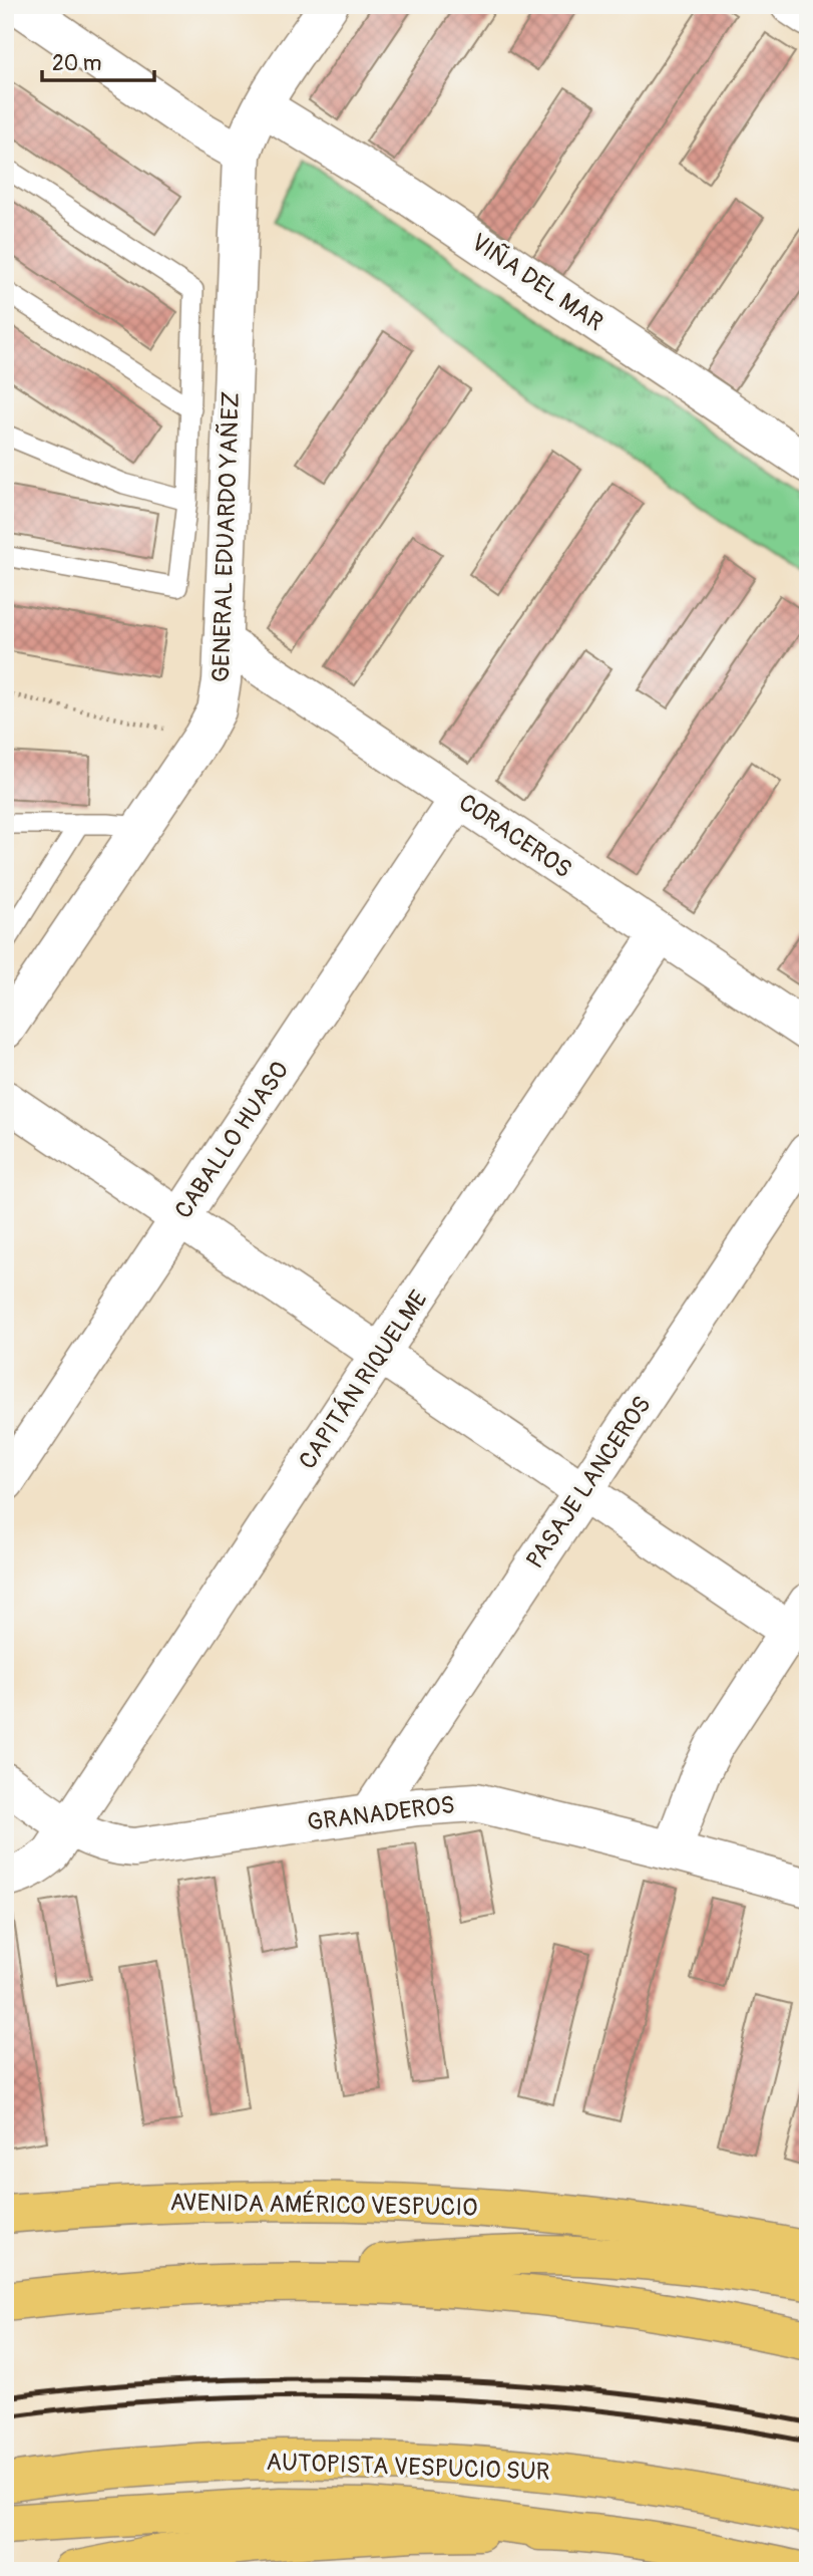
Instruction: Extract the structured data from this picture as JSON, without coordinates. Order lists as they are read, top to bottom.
{
  "streets": {
    "main road": ["AVENIDA AMÉRICO VESPUCIO", "AUTOPISTA VESPUCIO SUR"],
    "street": [
      "VIÑA DEL MAR",
      "GENERAL EDUARDO YAÑEZ",
      "CORACEROS",
      "CABALLO HUASO",
      "CAPITÁN RIQUELME",
      "PASAJE LANCEROS",
      "GRANADEROS"
    ]
  },
  "crossings": [
    ["VIÑA DEL MAR", "GENERAL EDUARDO YAÑEZ"],
    ["GENERAL EDUARDO YAÑEZ", "CORACEROS"],
    ["CORACEROS", "CABALLO HUASO"],
    ["CORACEROS", "CAPITÁN RIQUELME"],
    ["CAPITÁN RIQUELME", "GRANADEROS"],
    ["PASAJE LANCEROS", "GRANADEROS"]
  ],
  "scale_bar": "20 m"
}
